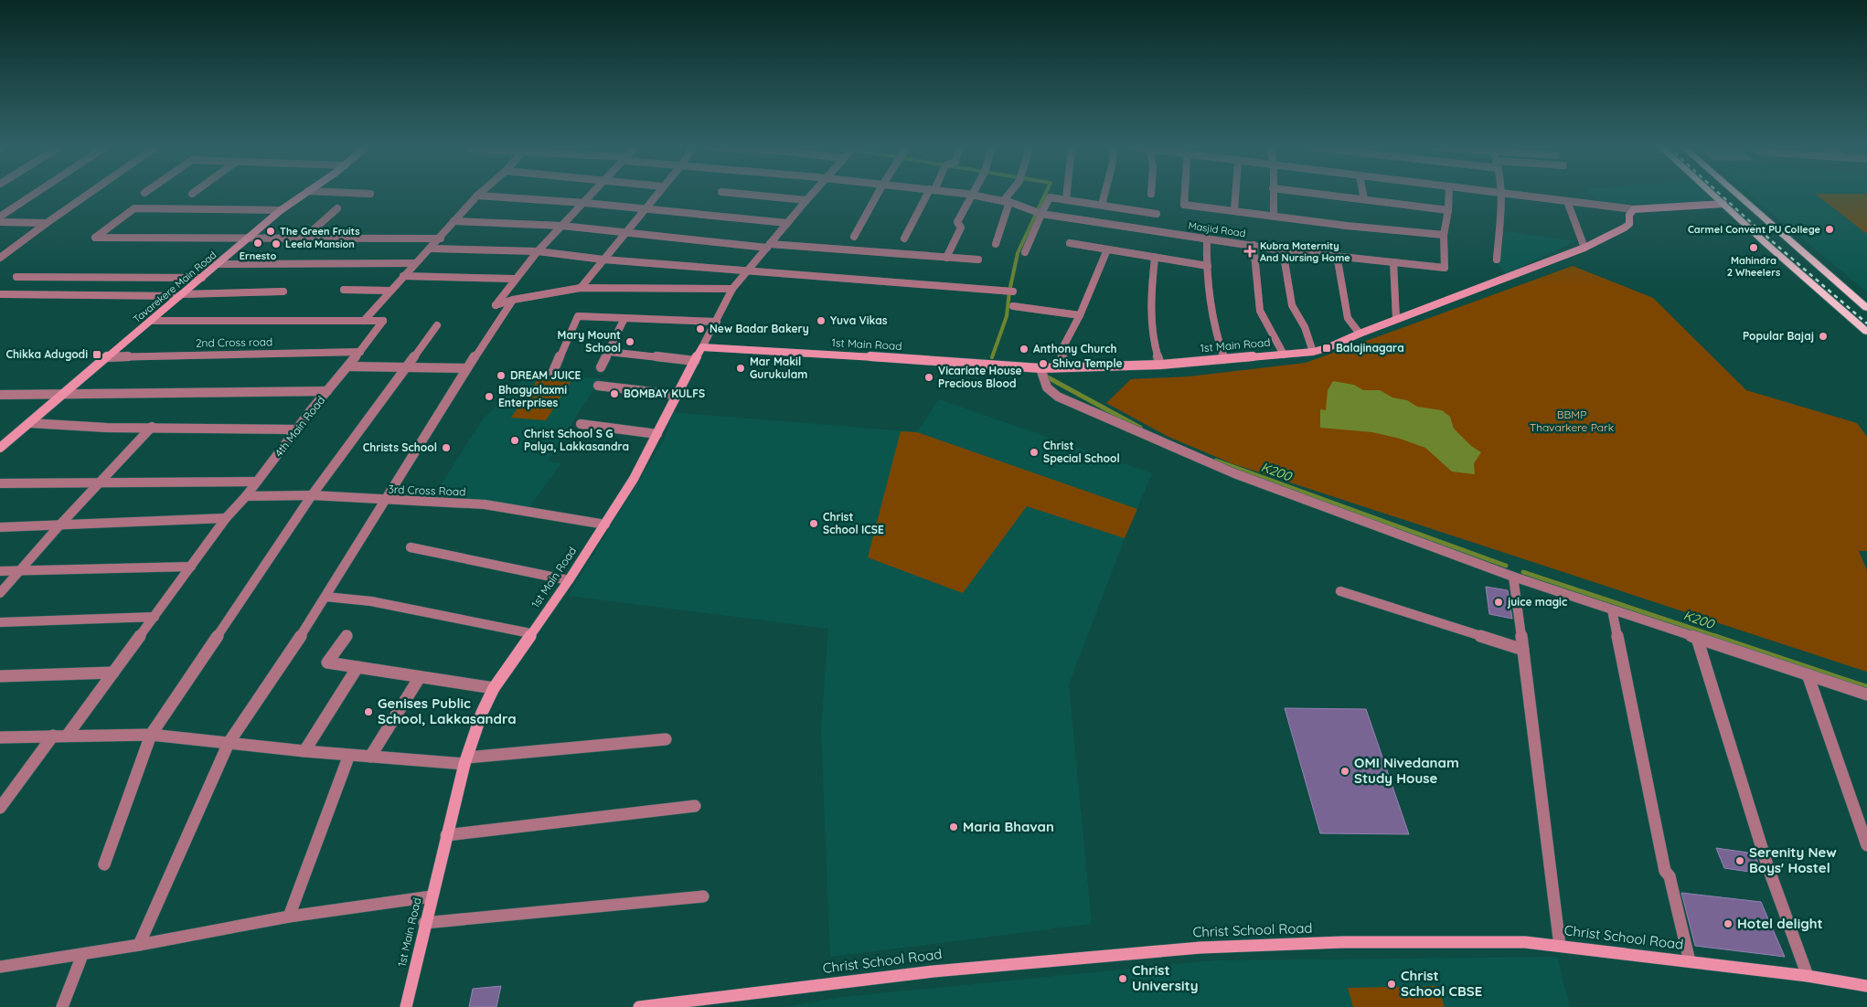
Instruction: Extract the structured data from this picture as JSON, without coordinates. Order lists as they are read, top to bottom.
{
  "streets": {
    "street": [
      "Masjid Road",
      "Tavarekere Main Road",
      "2nd Cross road",
      "1st Main Road",
      "4th Main Road",
      "3rd Cross Road",
      "Christ School Road"
    ]
  },
  "crossings": [
    ["Tavarekere Main Road", "2nd Cross road"],
    ["2nd Cross road", "4th Main Road"],
    ["1st Main Road", "3rd Cross Road"],
    ["4th Main Road", "3rd Cross Road"]
  ],
  "water": ["K200"],
  "parks": ["BBMP Thavarkere Park"],
  "places": {
    "other": [
      "Carmel Convent PU College",
      "The Green Fruits",
      "Ernesto",
      "Leela Mansion",
      "Mahindra 2 Wheelers",
      "Yuva Vikas",
      "New Badar Bakery",
      "Popular Bajaj",
      "Mary Mount School",
      "Anthony Church",
      "Shiva Temple",
      "Mar Makil Gurukulam",
      "DREAM JUICE",
      "Vicariate House Precious Blood",
      "BOMBAY KULFS",
      "Bhagyalaxmi Enterprises",
      "Christ School S G Palya, Lakkasandra",
      "Christs School",
      "Christ Special School",
      "Christ School ICSE",
      "juice magic",
      "Genises Public School, Lakkasandra",
      "OMI Nivedanam Study House",
      "Maria Bhavan",
      "Serenity New Boys' Hostel",
      "Hotel delight",
      "Christ University",
      "Christ School CBSE"
    ],
    "health": ["Kubra Maternity And Nursing Home"],
    "transit": ["Balajinagara", "Chikka Adugodi"]
  }
}
